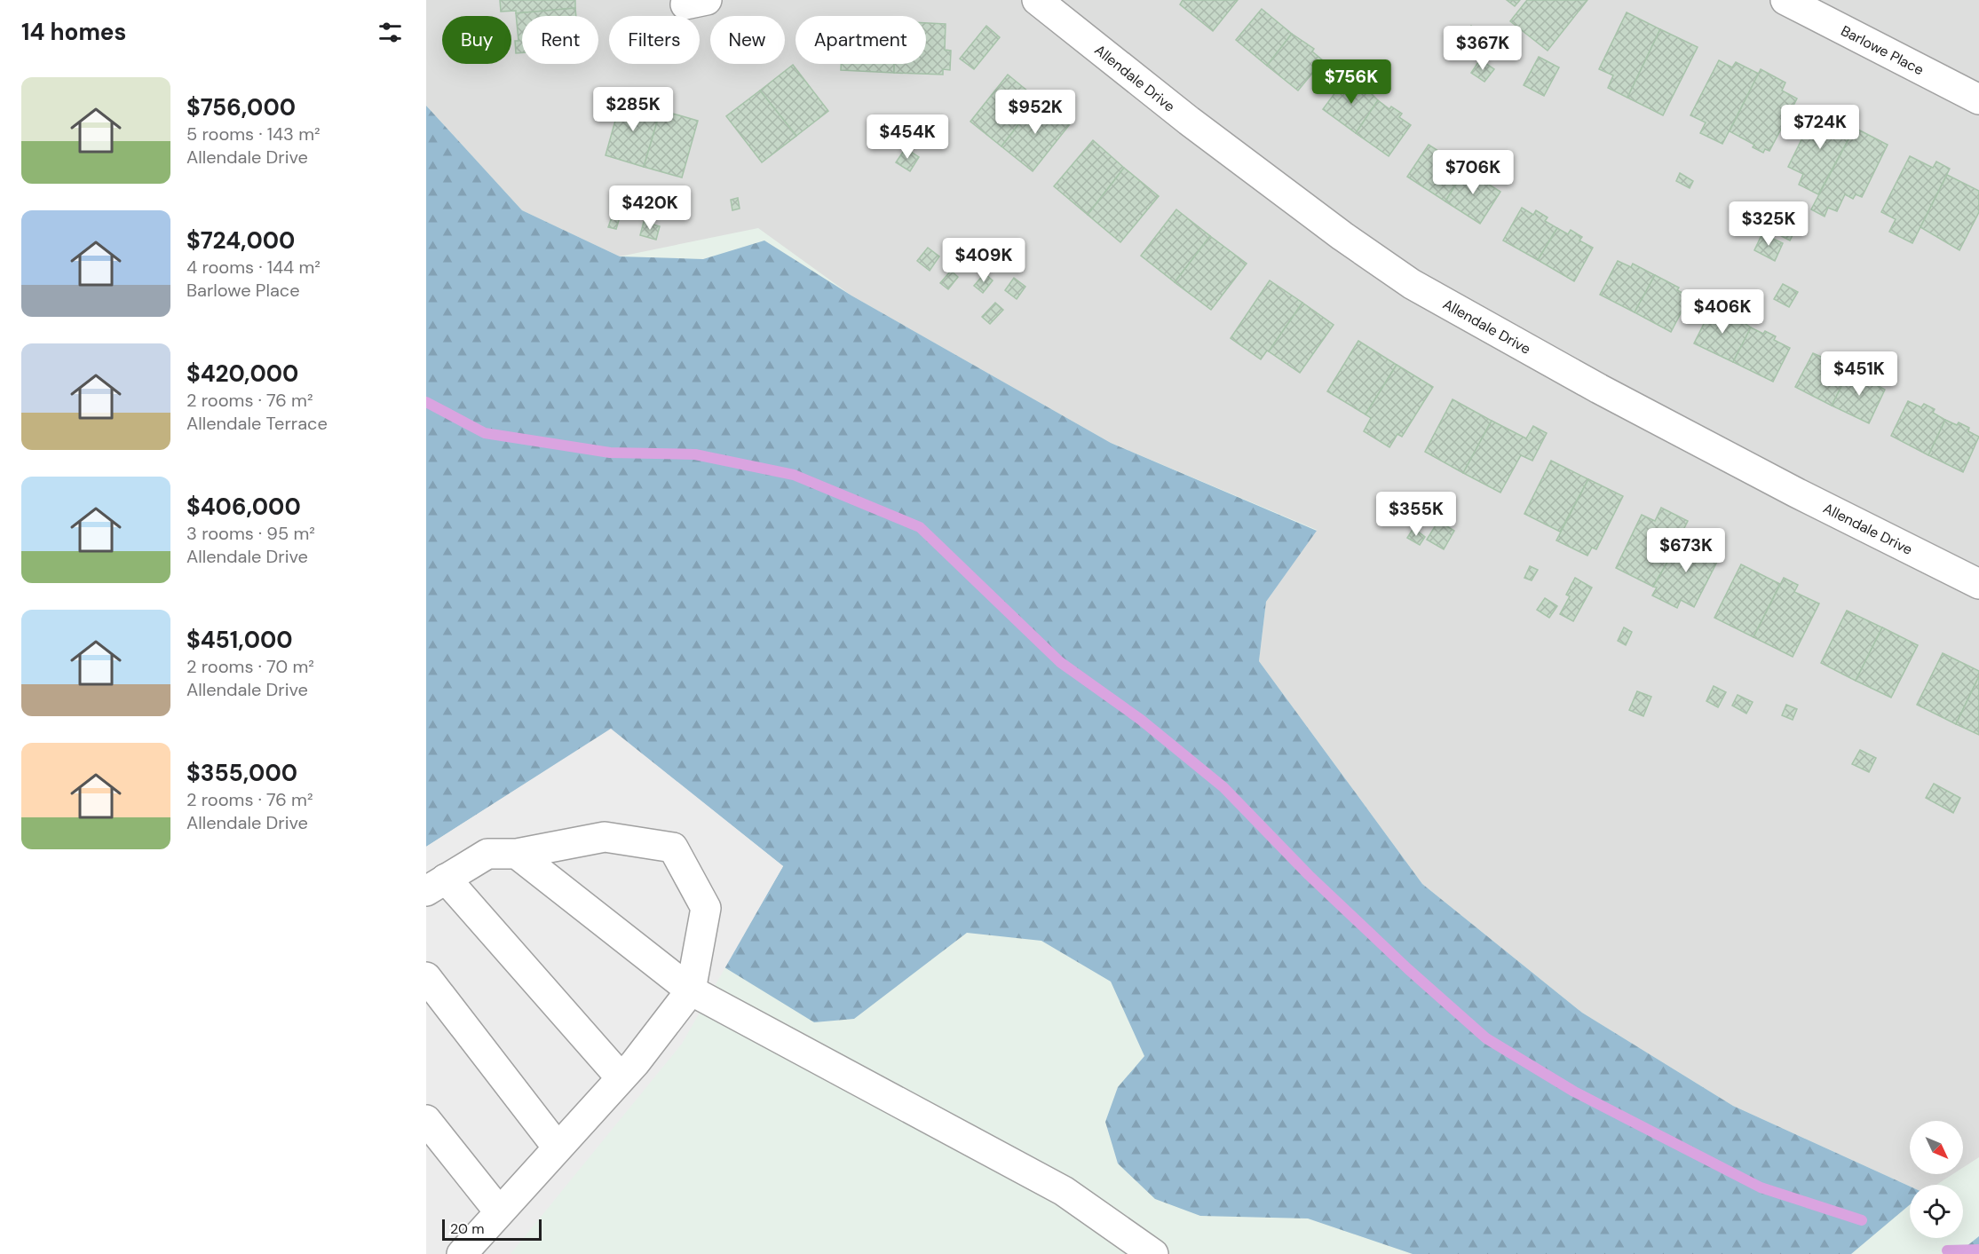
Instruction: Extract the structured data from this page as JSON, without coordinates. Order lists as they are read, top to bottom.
{
  "streets": {
    "street": ["Barlowe Place", "Allendale Drive"]
  },
  "scale_bar": "20 m",
  "north": "bottom right",
  "page": {
    "heading": "14 homes",
    "chip": [
      "Buy",
      "Rent",
      "Filters",
      "New",
      "Apartment"
    ],
    "price": [
      "$367K",
      "$756K",
      "$285K",
      "$952K",
      "$724K",
      "$454K",
      "$706K",
      "$420K",
      "$325K",
      "$409K",
      "$406K",
      "$451K",
      "$355K",
      "$673K"
    ],
    "list": [
      {
        "name": "$756,000",
        "note": "5 rooms · 143 m² · Allendale Drive"
      },
      {
        "name": "$724,000",
        "note": "4 rooms · 144 m² · Barlowe Place"
      },
      {
        "name": "$420,000",
        "note": "2 rooms · 76 m² · Allendale Terrace"
      },
      {
        "name": "$406,000",
        "note": "3 rooms · 95 m² · Allendale Drive"
      },
      {
        "name": "$451,000",
        "note": "2 rooms · 70 m² · Allendale Drive"
      },
      {
        "name": "$355,000",
        "note": "2 rooms · 76 m² · Allendale Drive"
      }
    ],
    "scale": "20 m"
  }
}
